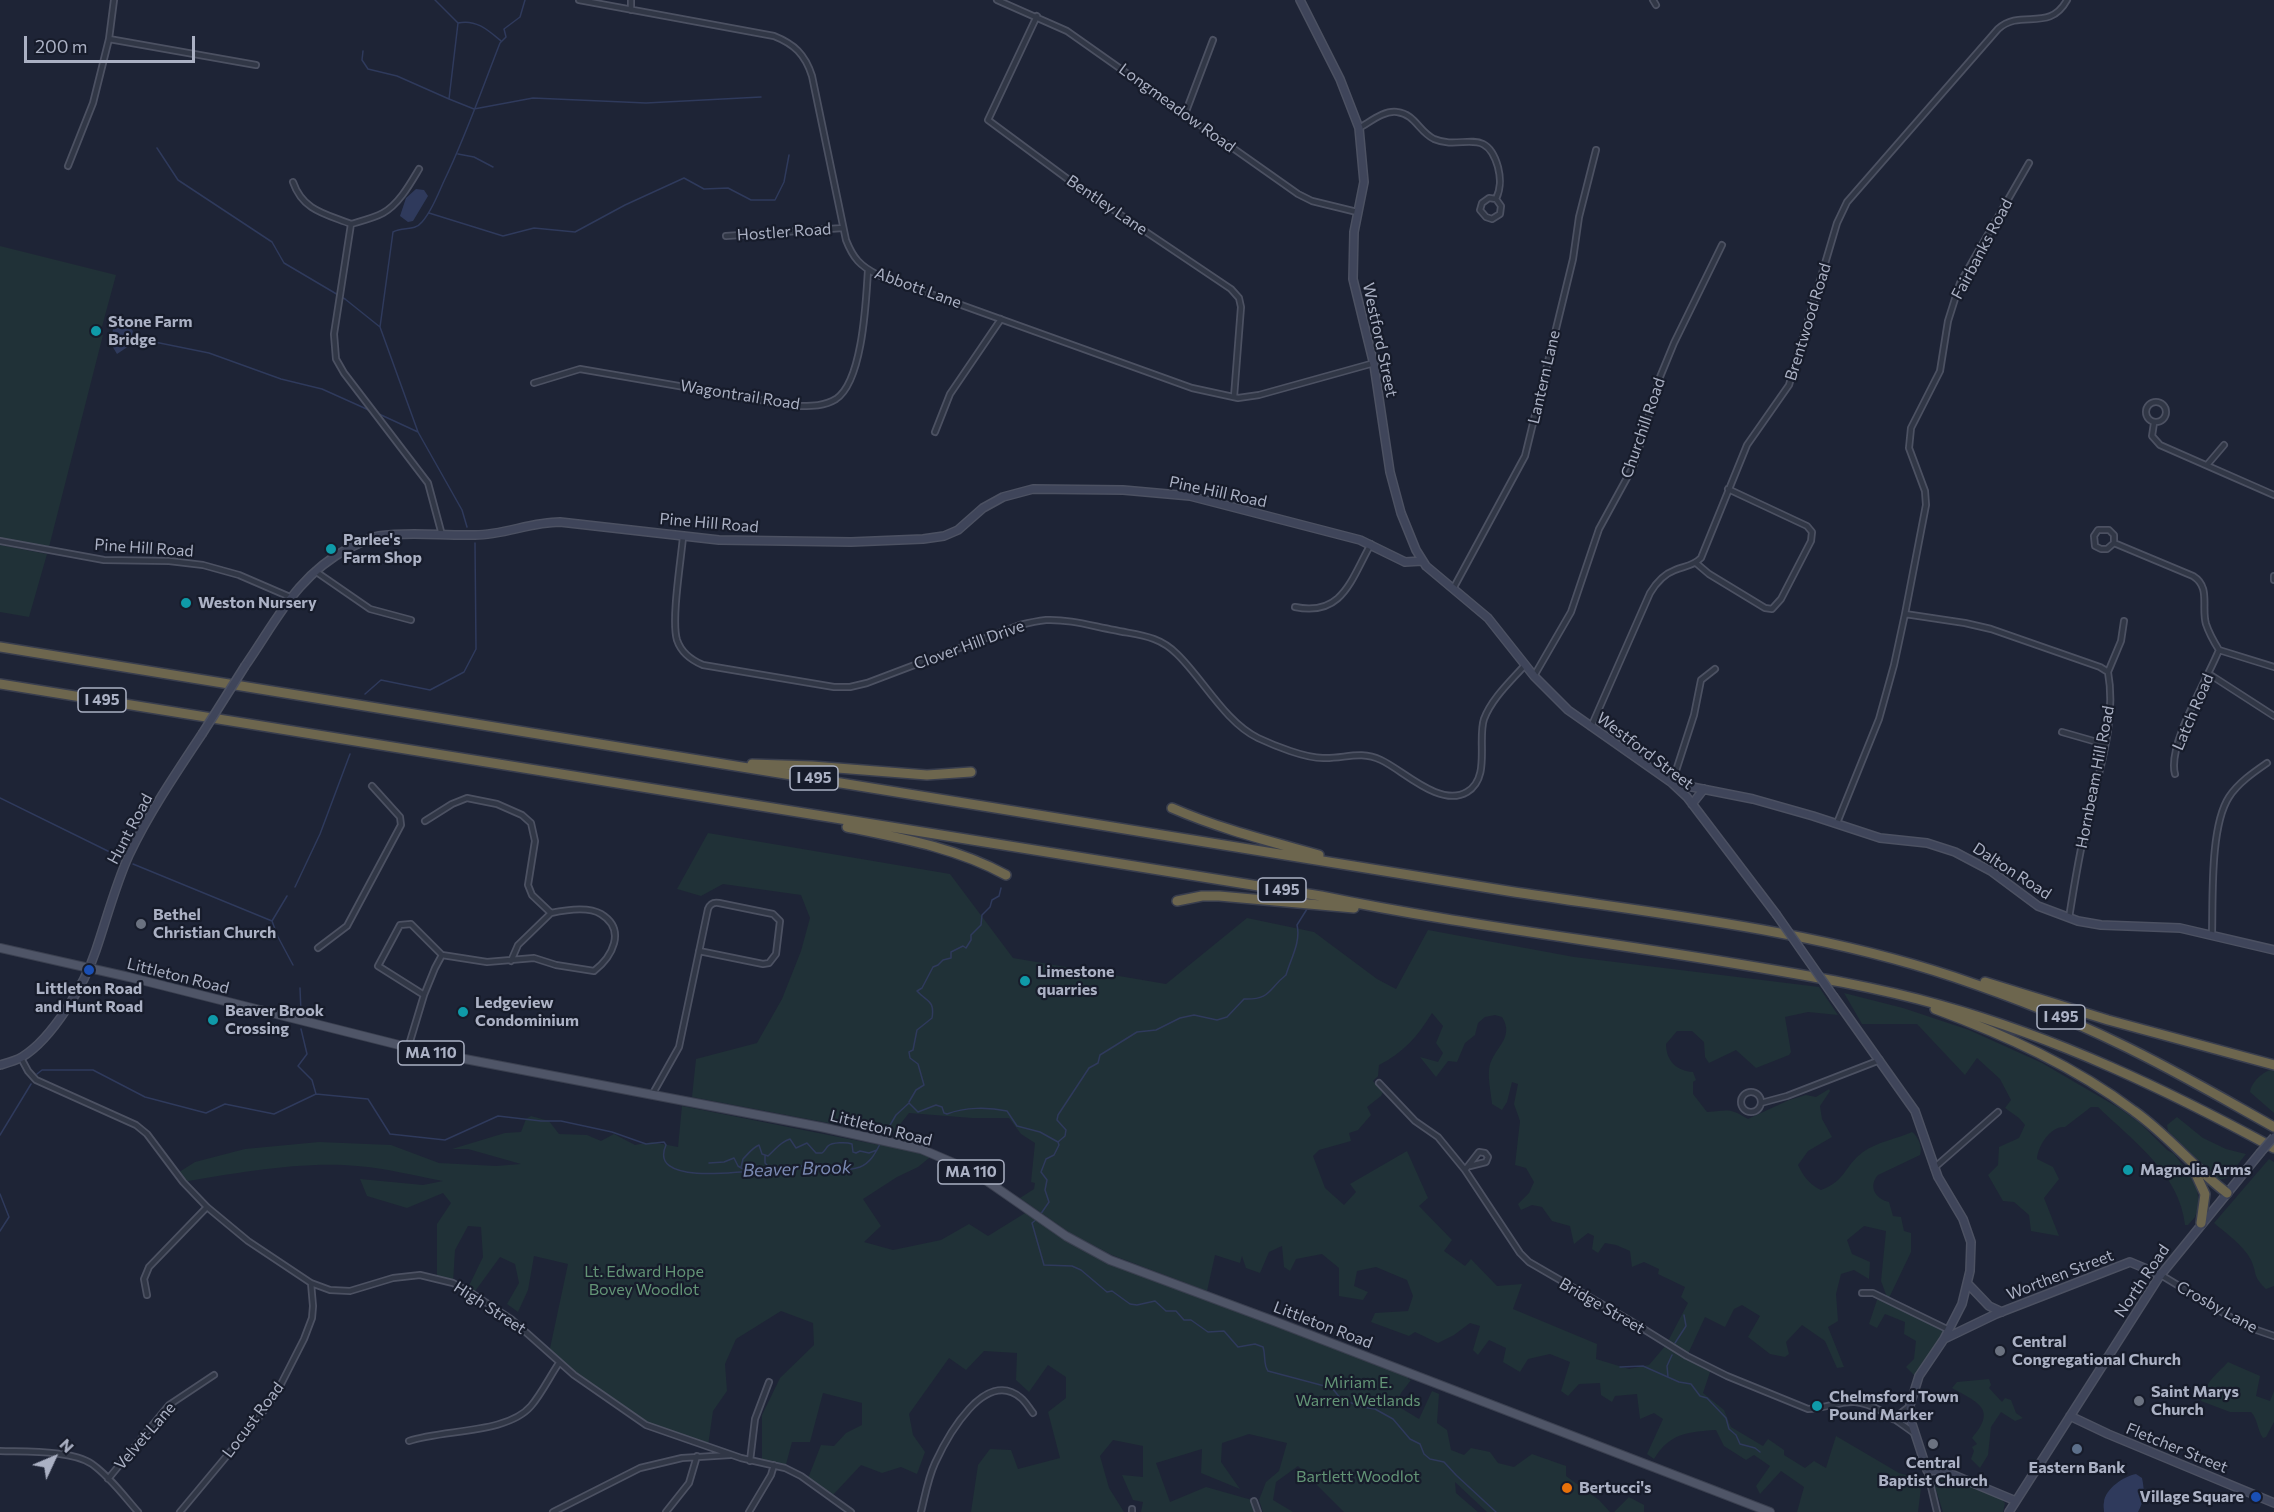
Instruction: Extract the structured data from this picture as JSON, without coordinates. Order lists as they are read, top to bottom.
{
  "streets": {
    "highway": ["I 495"],
    "main road": ["Littleton Road", "MA 110"],
    "street": [
      "Longmeadow Road",
      "Bentley Lane",
      "Hostler Road",
      "Fairbanks Road",
      "Abbott Lane",
      "Brentwood Road",
      "Westford Street",
      "Lantern Lane",
      "Wagontrail Road",
      "Churchill Road",
      "Pine Hill Road",
      "Clover Hill Drive",
      "Latch Road",
      "Hornbeam Hill Road",
      "Hunt Road",
      "Dalton Road",
      "Worthen Street",
      "North Road",
      "Bridge Street",
      "Crosby Lane",
      "High Street",
      "Locust Road",
      "Velvet Lane",
      "Fletcher Street"
    ]
  },
  "crossings": [
    ["Longmeadow Road", "Bentley Lane"],
    ["Longmeadow Road", "Westford Street"],
    ["Bentley Lane", "Abbott Lane"],
    ["Hostler Road", "Abbott Lane"],
    ["Abbott Lane", "Westford Street"],
    ["Abbott Lane", "Wagontrail Road"],
    ["Westford Street", "Lantern Lane"],
    ["Westford Street", "Churchill Road"],
    ["Westford Street", "Pine Hill Road"],
    ["Westford Street", "Clover Hill Drive"],
    ["Westford Street", "Dalton Road"],
    ["Westford Street", "Worthen Street"],
    ["Westford Street", "Bridge Street"],
    ["Pine Hill Road", "Clover Hill Drive"],
    ["Pine Hill Road", "Hunt Road"],
    ["Hornbeam Hill Road", "Dalton Road"],
    ["Hunt Road", "Littleton Road"],
    ["Hunt Road", "High Street"],
    ["Worthen Street", "North Road"],
    ["Worthen Street", "Crosby Lane"],
    ["North Road", "Crosby Lane"],
    ["North Road", "Fletcher Street"],
    ["High Street", "Locust Road"]
  ],
  "water": ["Beaver Brook"],
  "parks": ["Lt. Edward Hope Bovey Woodlot", "Miriam E. Warren Wetlands", "Bartlett Woodlot"],
  "places": [
    "Stone Farm Bridge",
    "Parlee's Farm Shop",
    "Weston Nursery",
    "Bethel Christian Church",
    "Littleton Road and Hunt Road",
    "Limestone quarries",
    "Ledgeview Condominium",
    "Beaver Brook Crossing",
    "Magnolia Arms",
    "Central Congregational Church",
    "Saint Marys Church",
    "Chelmsford Town Pound Marker",
    "Central Baptist Church",
    "Eastern Bank",
    "Bertucci's",
    "Village Square"
  ],
  "scale_bar": "200 m",
  "north": "top right"
}
